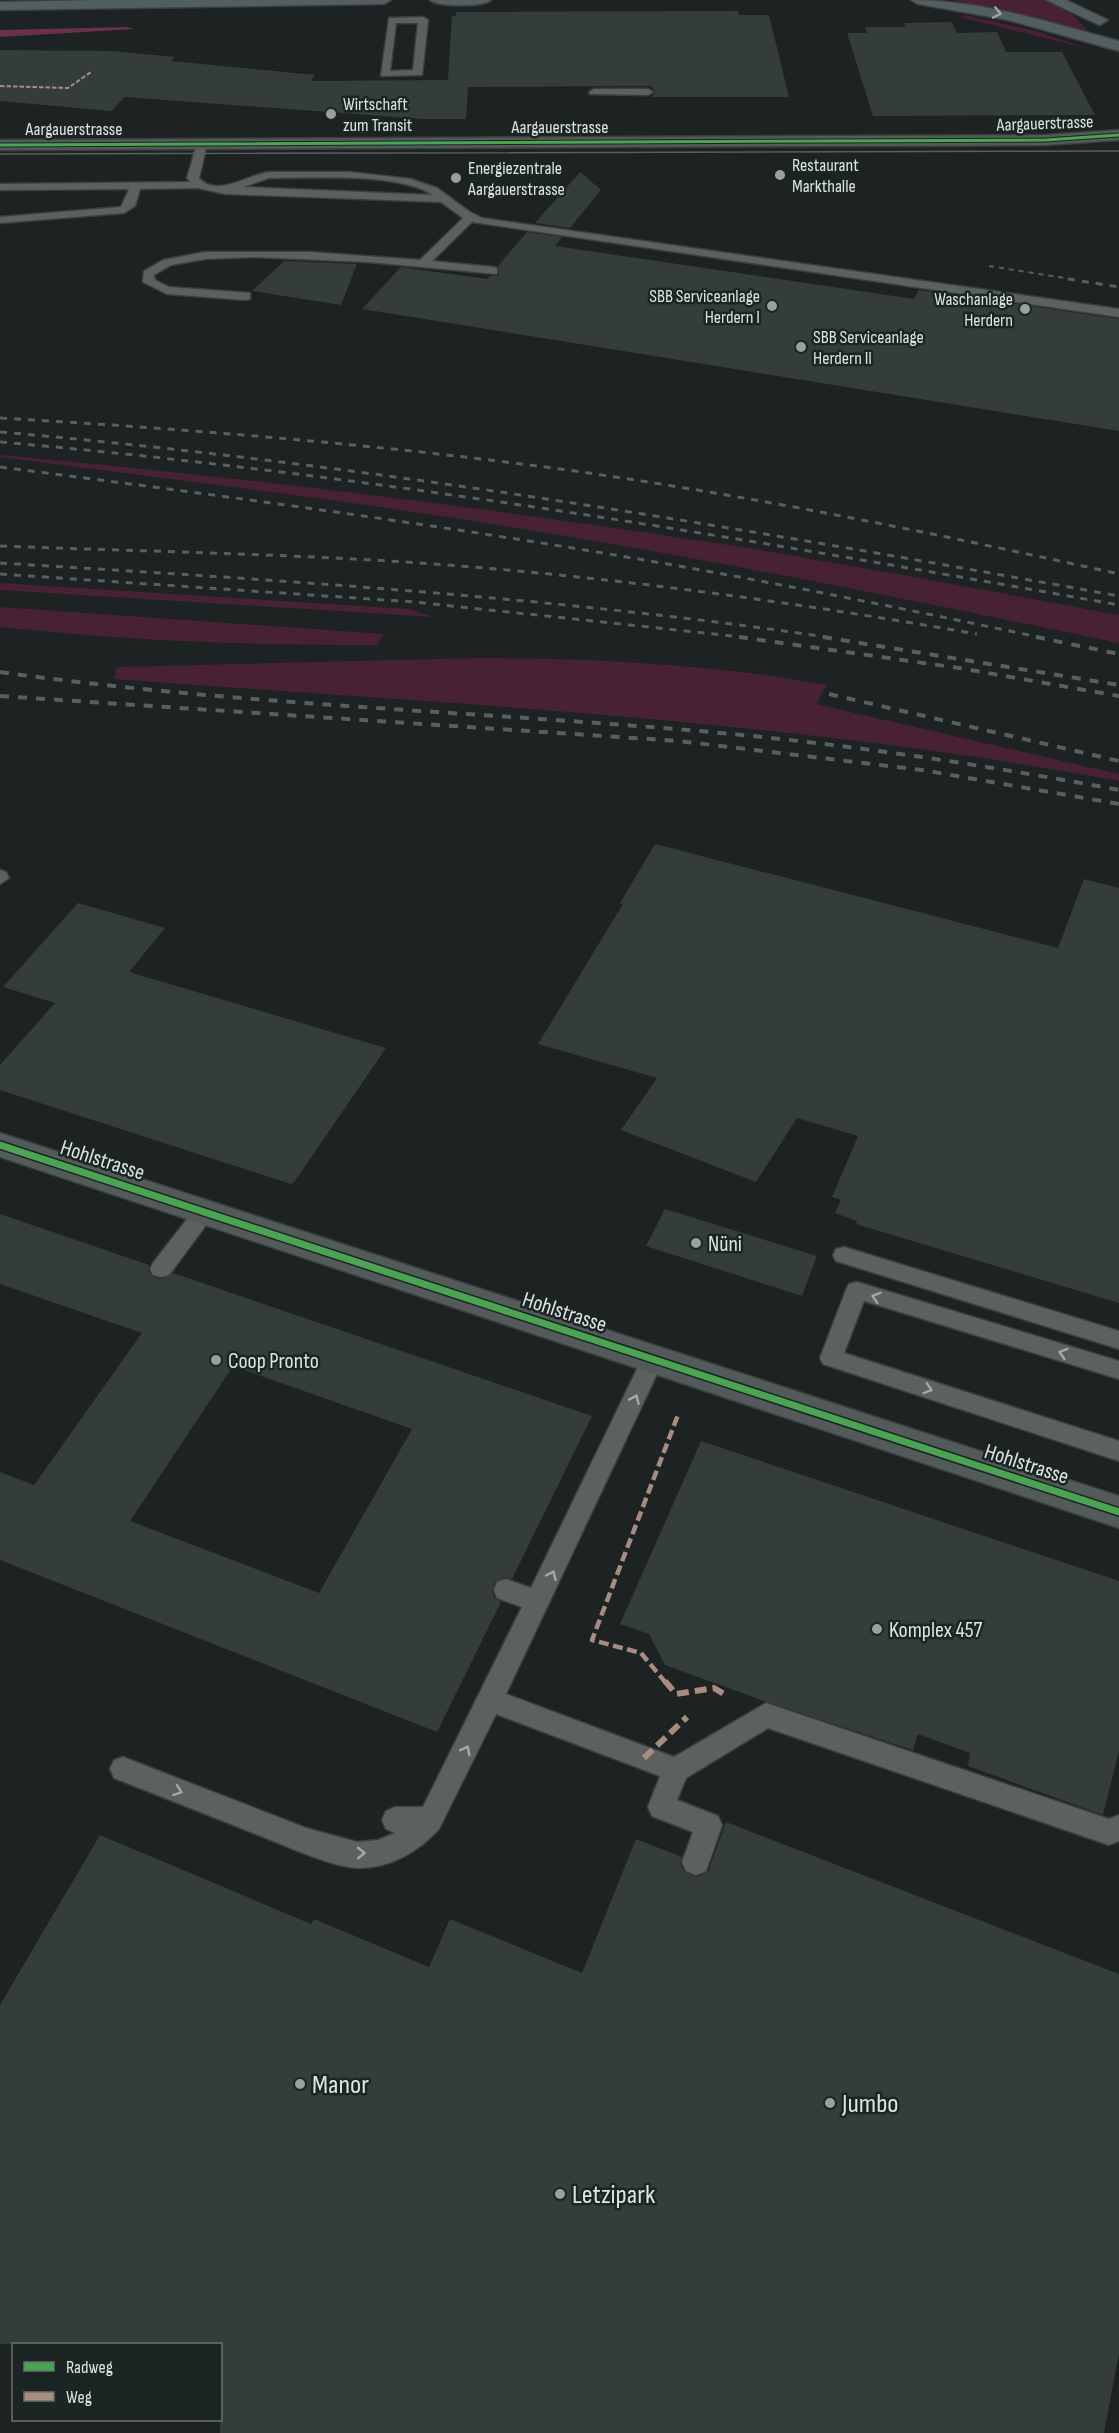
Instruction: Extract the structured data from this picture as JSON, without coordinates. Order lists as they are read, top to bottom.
{
  "streets": {
    "street": ["Aargauerstrasse", "Hohlstrasse"]
  },
  "places": [
    "Wirtschaft zum Transit",
    "Restaurant Markthalle",
    "Energiezentrale Aargauerstrasse",
    "SBB Serviceanlage Herdern I",
    "Waschanlage Herdern",
    "SBB Serviceanlage Herdern II",
    "Nüni",
    "Coop Pronto",
    "Komplex 457",
    "Manor",
    "Jumbo",
    "Letzipark"
  ],
  "legend": ["Radweg", "Weg"]
}
